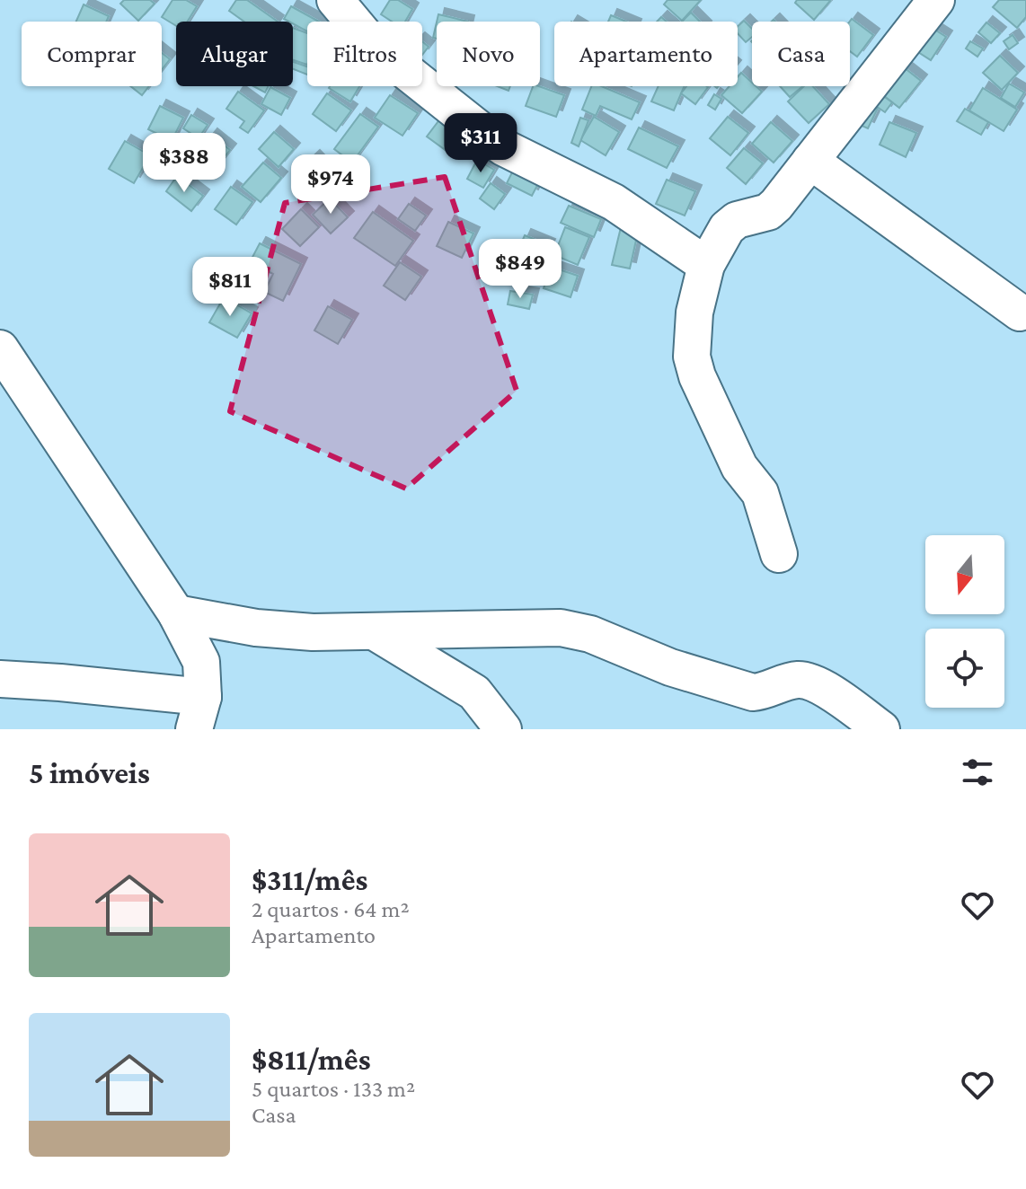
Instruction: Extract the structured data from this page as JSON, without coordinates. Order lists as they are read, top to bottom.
{
  "north": "bottom",
  "page": {
    "chip": [
      "Comprar",
      "Alugar",
      "Filtros",
      "Novo",
      "Apartamento",
      "Casa"
    ],
    "price": [
      "$311",
      "$388",
      "$974",
      "$849",
      "$811"
    ],
    "heading": "5 imóveis",
    "list": [
      {
        "name": "$311/mês",
        "note": "2 quartos · 64 m² · Apartamento"
      },
      {
        "name": "$811/mês",
        "note": "5 quartos · 133 m² · Casa"
      }
    ]
  }
}
